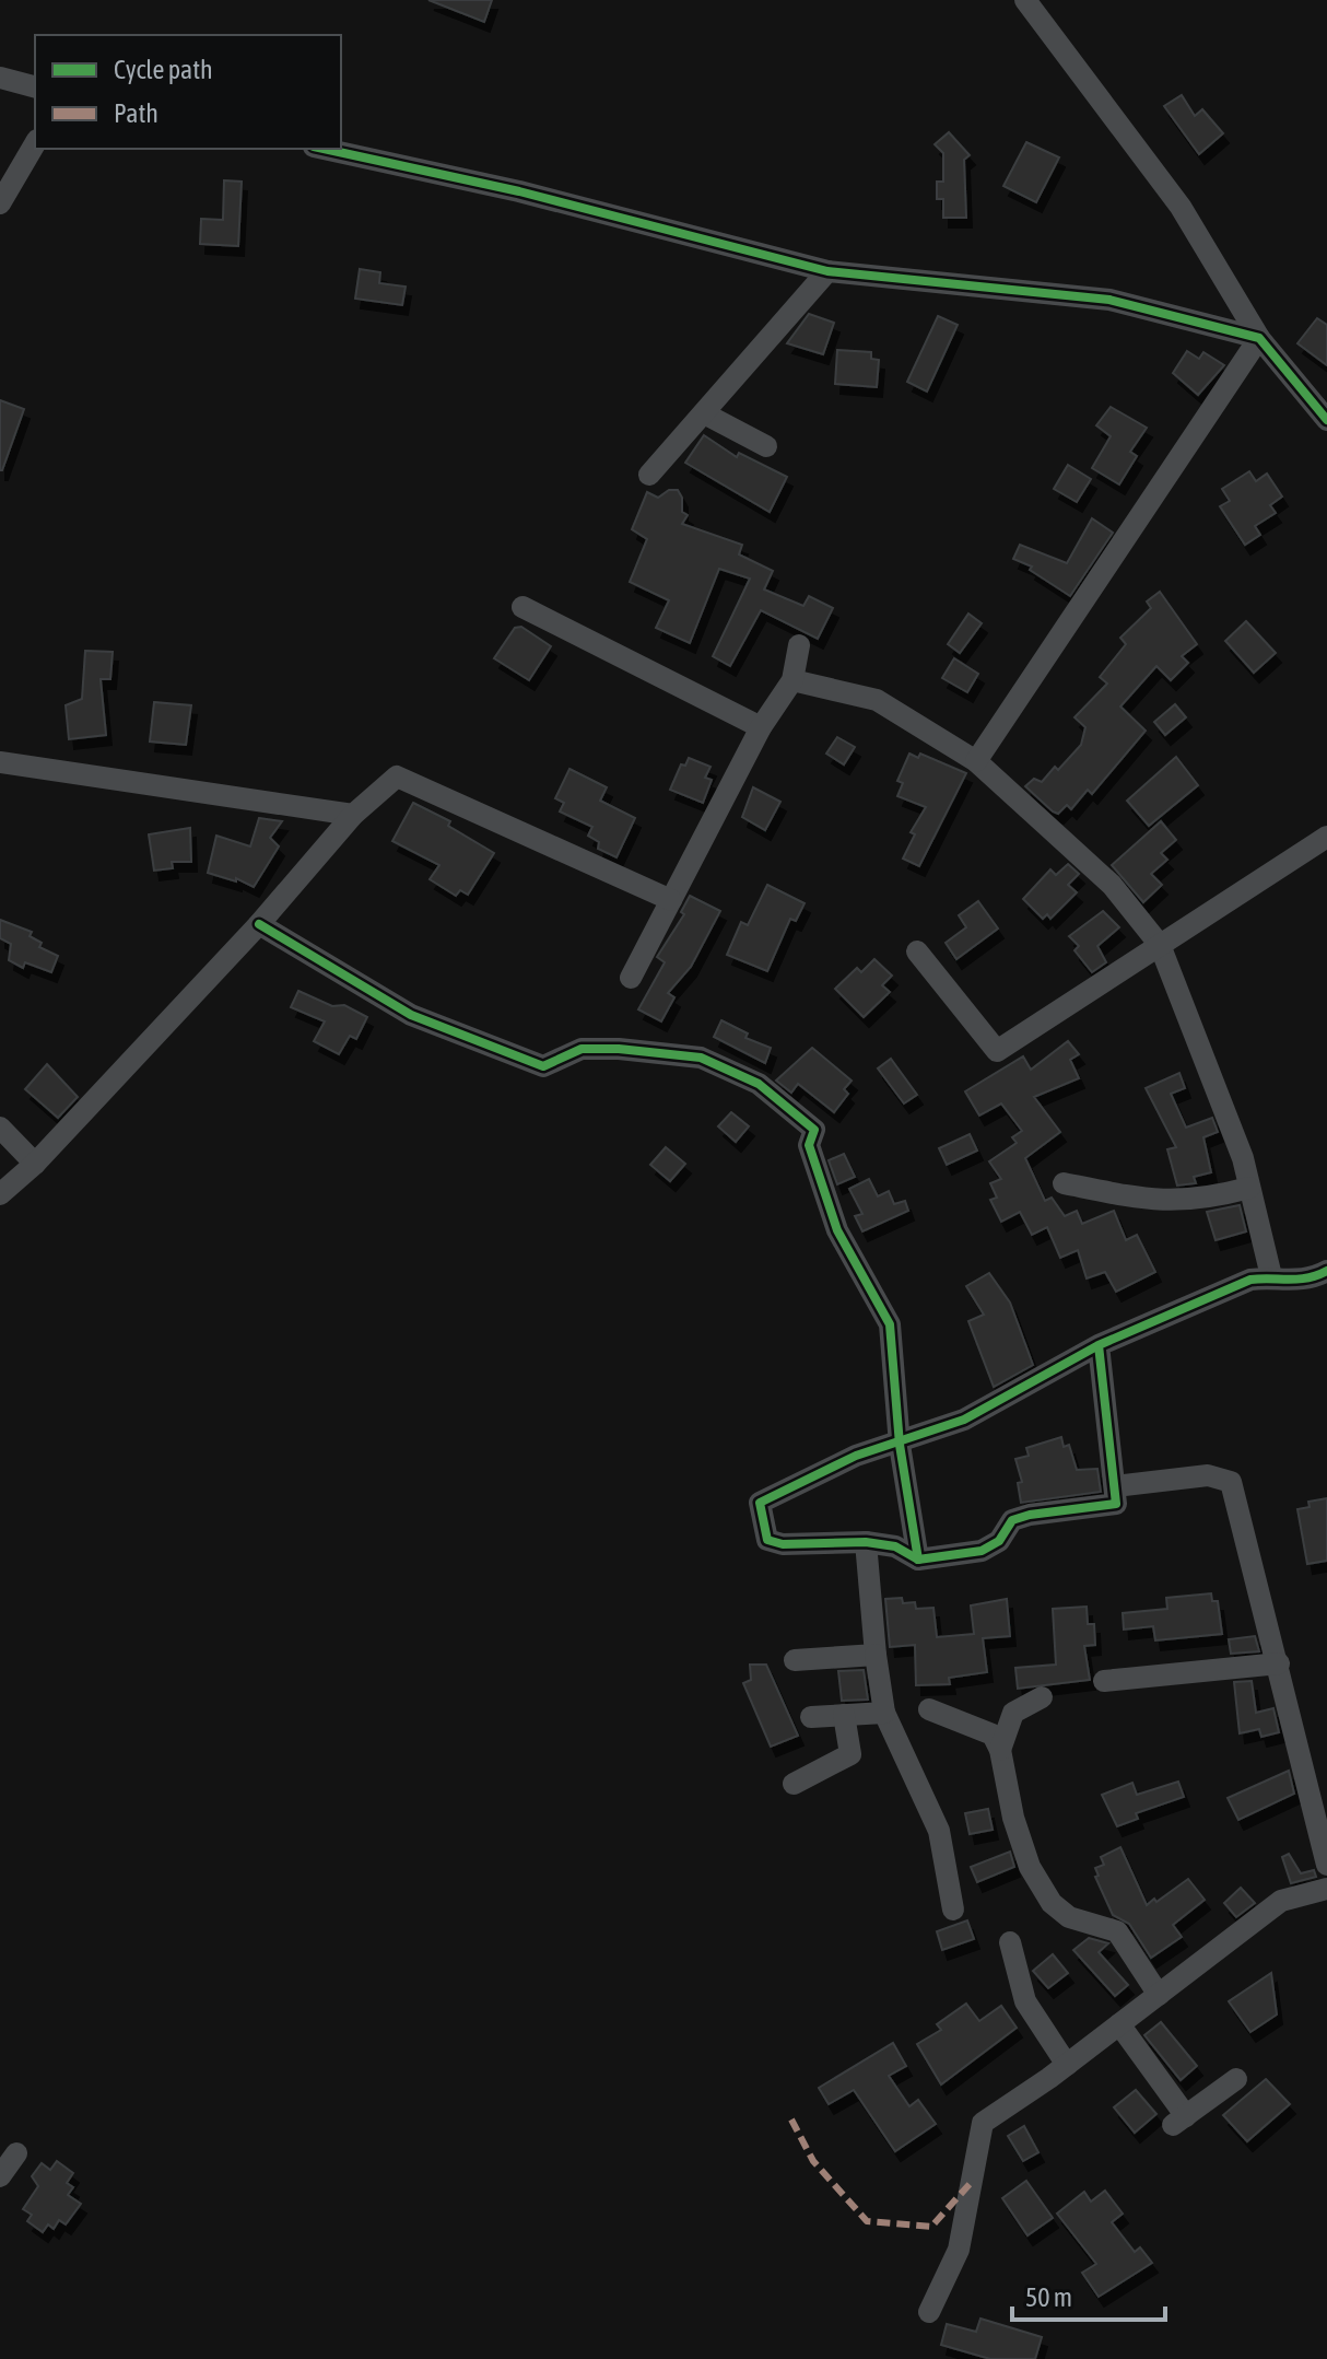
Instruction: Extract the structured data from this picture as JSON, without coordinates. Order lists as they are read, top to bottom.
{
  "legend": ["Cycle path", "Path"],
  "scale_bar": "50 m"
}
